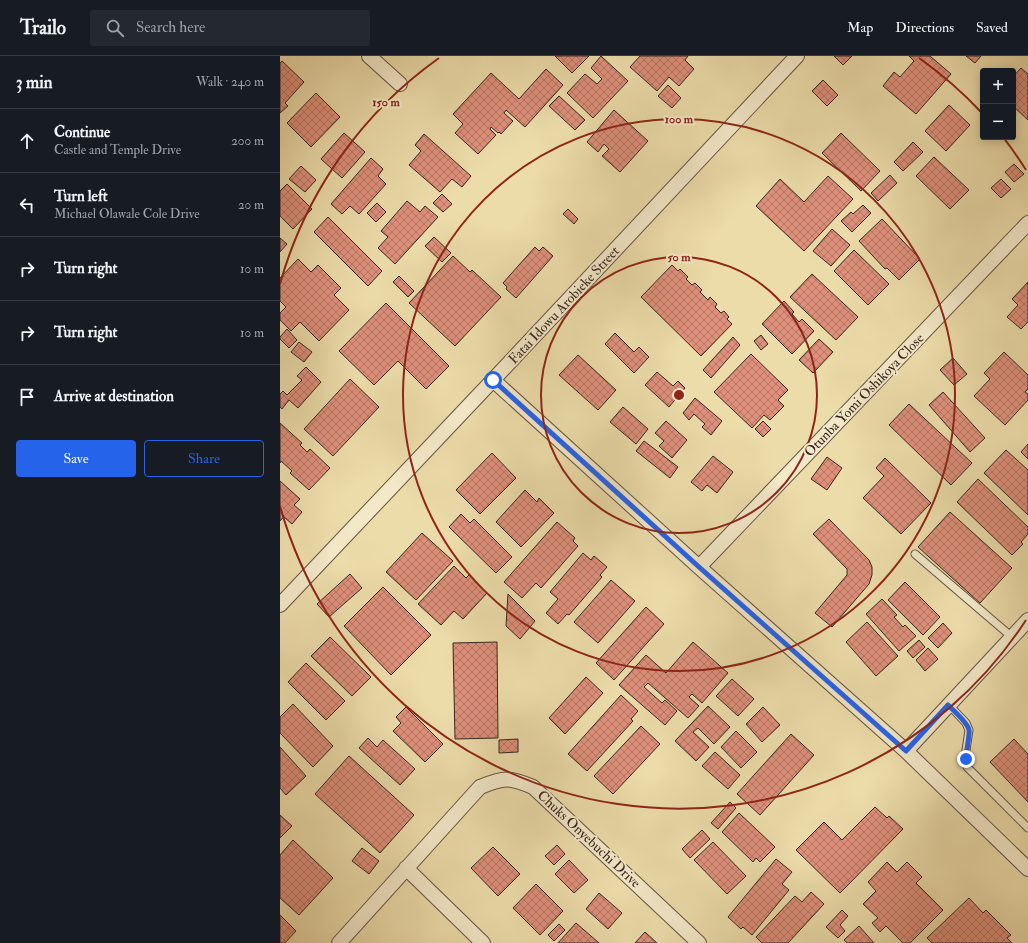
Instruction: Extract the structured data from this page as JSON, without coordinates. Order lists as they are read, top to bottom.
{
  "streets": {
    "street": ["Fatai Idowu Arobieke Street", "Otunba Yomi Oshikoya Close", "Chuks Onyebuchi Drive"]
  },
  "page": {
    "header": "Trailo",
    "search": "Search here",
    "nav": ["Map", "Directions", "Saved"],
    "heading": ["3 min", "Walk · 240 m"],
    "map_buttons": ["+", "−"],
    "list": [
      ["Continue", "Castle and Temple Drive", "200 m"],
      ["Turn left", "Michael Olawale Cole Drive", "20 m"],
      ["Turn right", "10 m"],
      ["Turn right", "10 m"],
      "Arrive at destination"
    ],
    "buttons": ["Save", "Share"]
  },
  "rings": ["150 m", "100 m", "50 m"]
}
